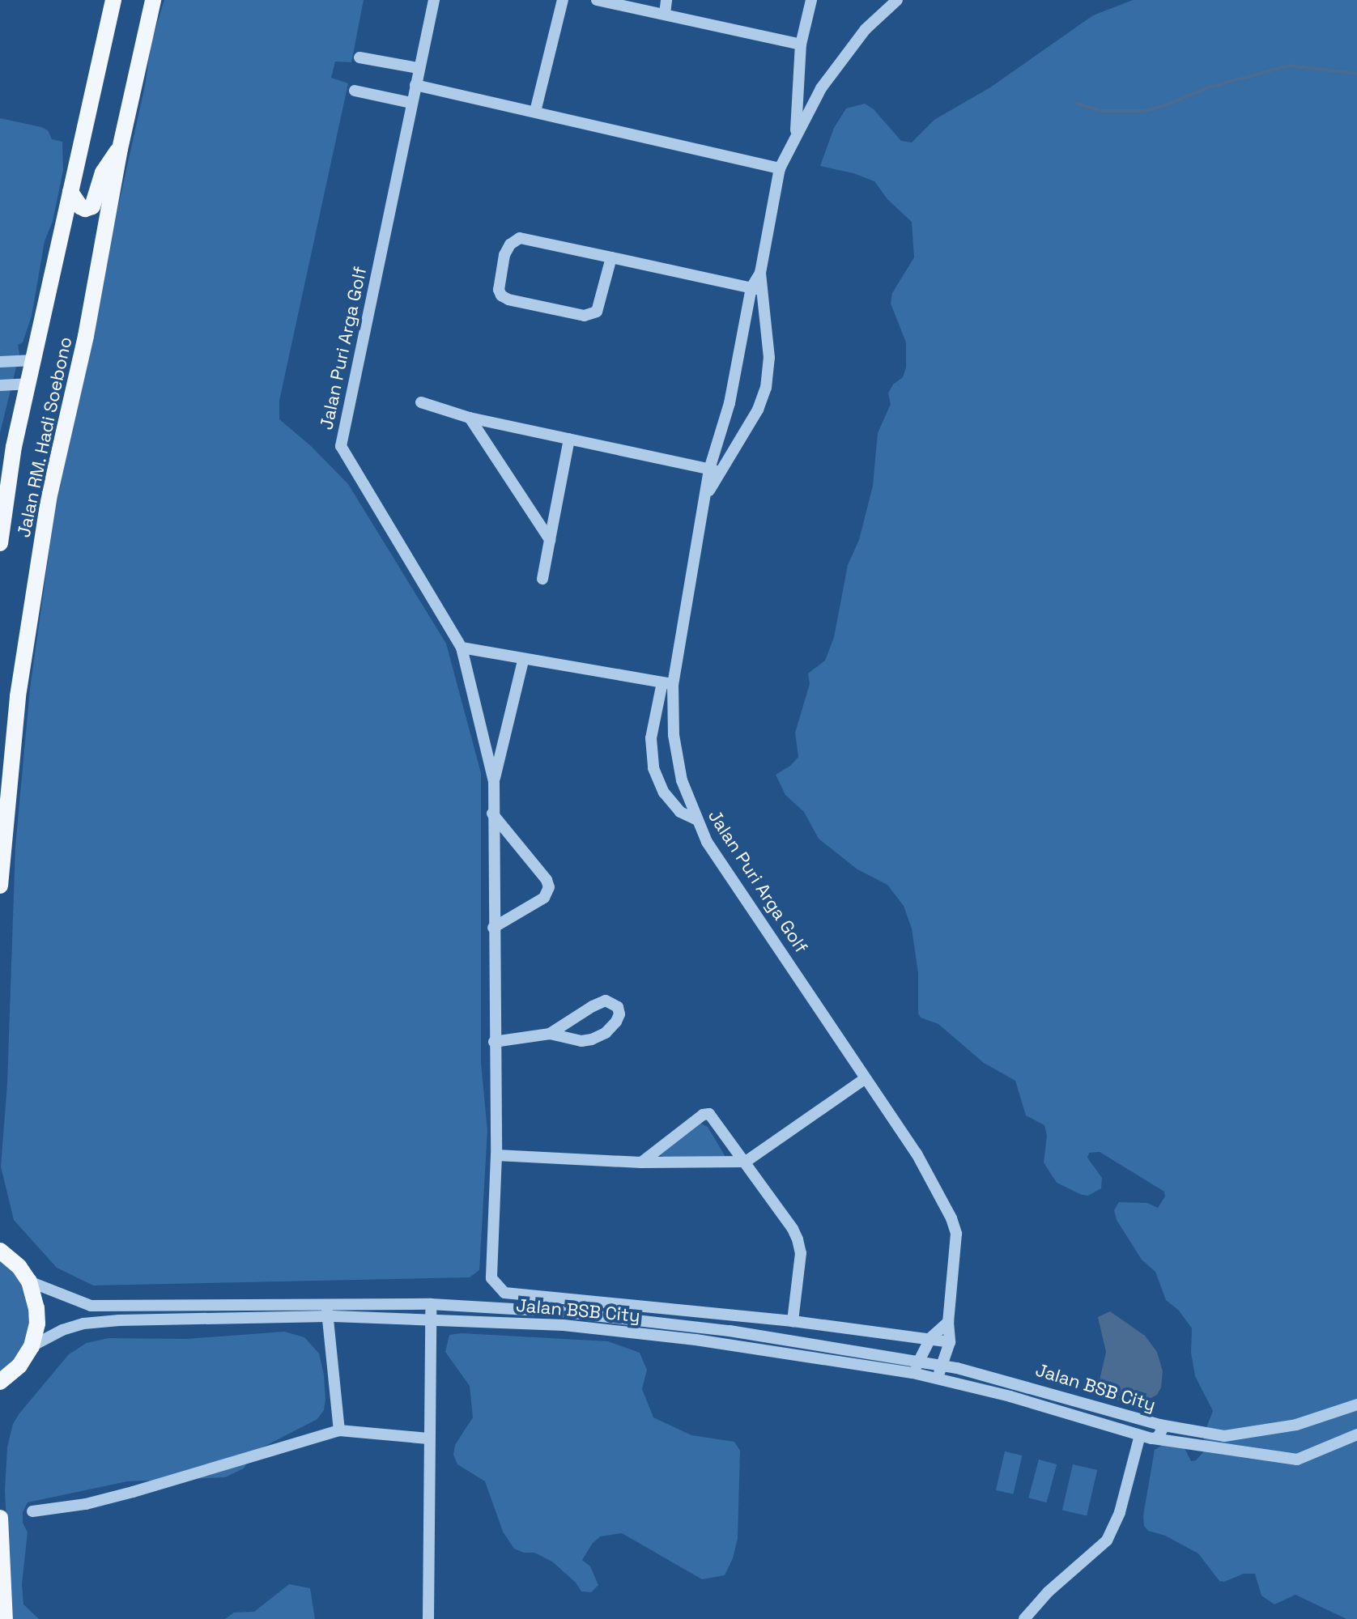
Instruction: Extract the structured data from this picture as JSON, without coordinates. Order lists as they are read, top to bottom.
{
  "streets": {
    "main road": ["Jalan RM. Hadi Soebono"],
    "street": ["Jalan Puri Arga Golf", "Jalan BSB City"]
  },
  "crossings": [
    ["Jalan Puri Arga Golf", "Jalan BSB City"]
  ]
}
